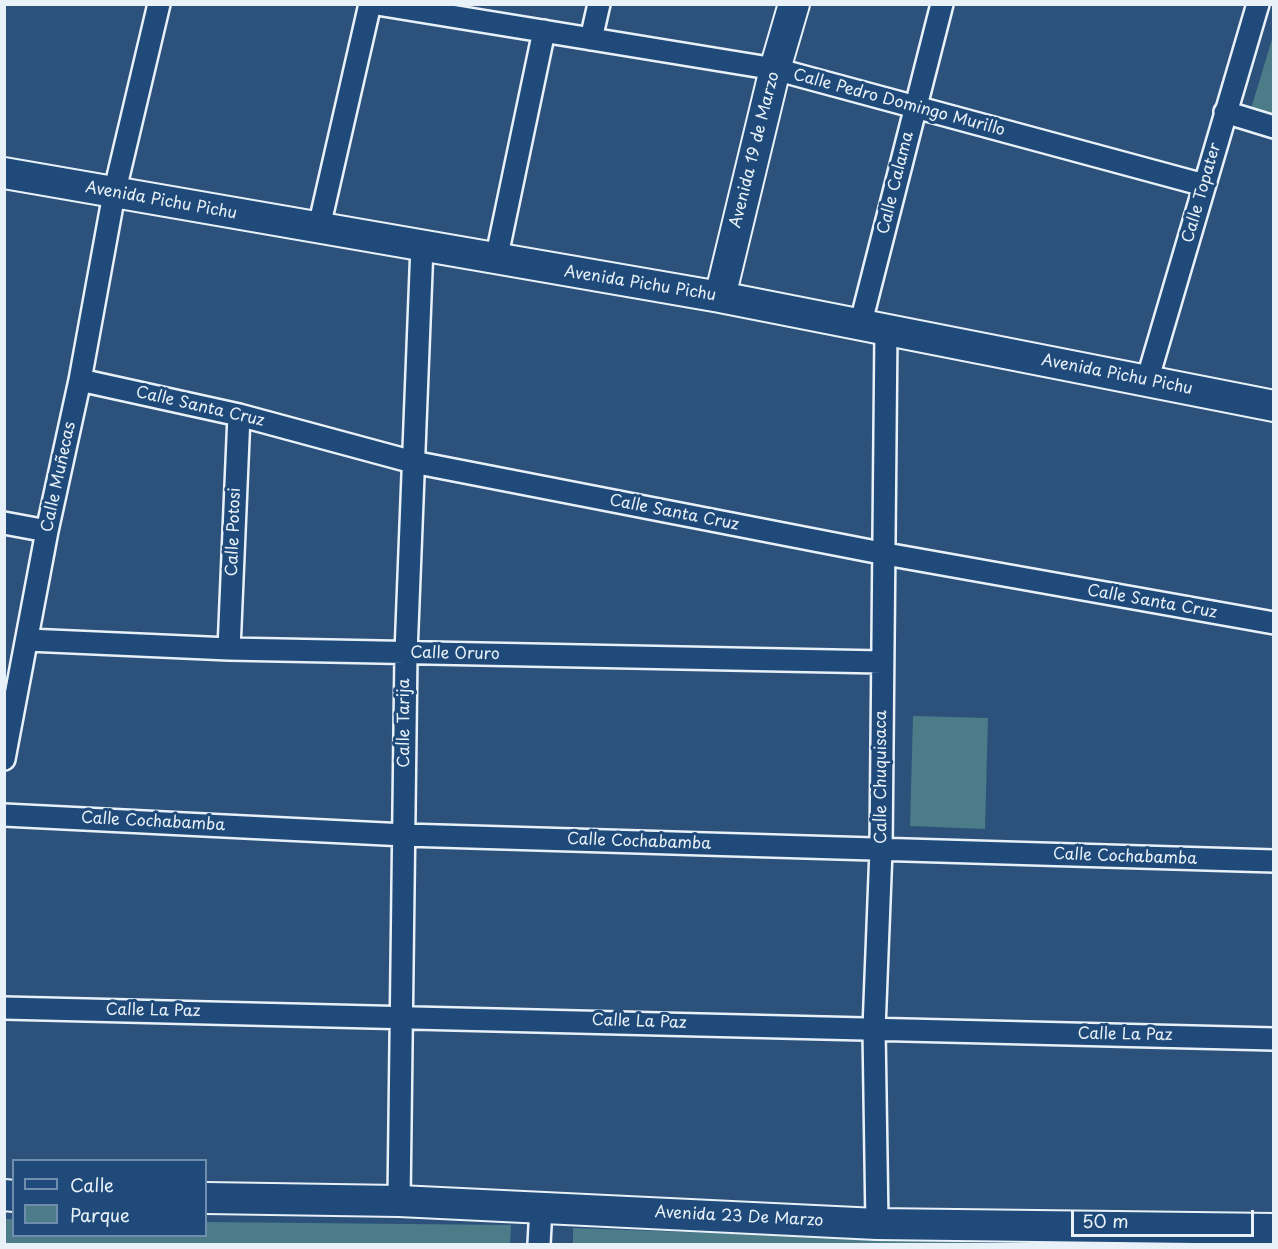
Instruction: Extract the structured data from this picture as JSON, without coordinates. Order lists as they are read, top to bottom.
{
  "streets": {
    "street": [
      "Calle Pedro Domingo Murillo",
      "Avenida 19 de Marzo",
      "Calle Calama",
      "Calle Topater",
      "Avenida Pichu Pichu",
      "Calle Santa Cruz",
      "Calle Muñecas",
      "Calle Potosi",
      "Calle Oruro",
      "Calle Tarija",
      "Calle Chuquisaca",
      "Calle Cochabamba",
      "Calle La Paz",
      "Avenida 23 De Marzo"
    ]
  },
  "crossings": [
    ["Calle Pedro Domingo Murillo", "Avenida 19 de Marzo"],
    ["Calle Pedro Domingo Murillo", "Calle Calama"],
    ["Calle Pedro Domingo Murillo", "Calle Topater"],
    ["Avenida 19 de Marzo", "Avenida Pichu Pichu"],
    ["Calle Calama", "Avenida Pichu Pichu"],
    ["Calle Calama", "Calle Chuquisaca"],
    ["Calle Topater", "Avenida Pichu Pichu"],
    ["Avenida Pichu Pichu", "Calle Muñecas"],
    ["Avenida Pichu Pichu", "Calle Tarija"],
    ["Avenida Pichu Pichu", "Calle Chuquisaca"],
    ["Calle Santa Cruz", "Calle Muñecas"],
    ["Calle Santa Cruz", "Calle Potosi"],
    ["Calle Santa Cruz", "Calle Tarija"],
    ["Calle Santa Cruz", "Calle Chuquisaca"],
    ["Calle Muñecas", "Calle Oruro"],
    ["Calle Potosi", "Calle Oruro"],
    ["Calle Oruro", "Calle Tarija"],
    ["Calle Oruro", "Calle Chuquisaca"],
    ["Calle Tarija", "Calle Cochabamba"],
    ["Calle Tarija", "Calle La Paz"],
    ["Calle Tarija", "Avenida 23 De Marzo"],
    ["Calle Chuquisaca", "Calle Cochabamba"],
    ["Calle Chuquisaca", "Calle La Paz"],
    ["Calle Chuquisaca", "Avenida 23 De Marzo"]
  ],
  "legend": ["Calle", "Parque"],
  "scale_bar": "50 m"
}
